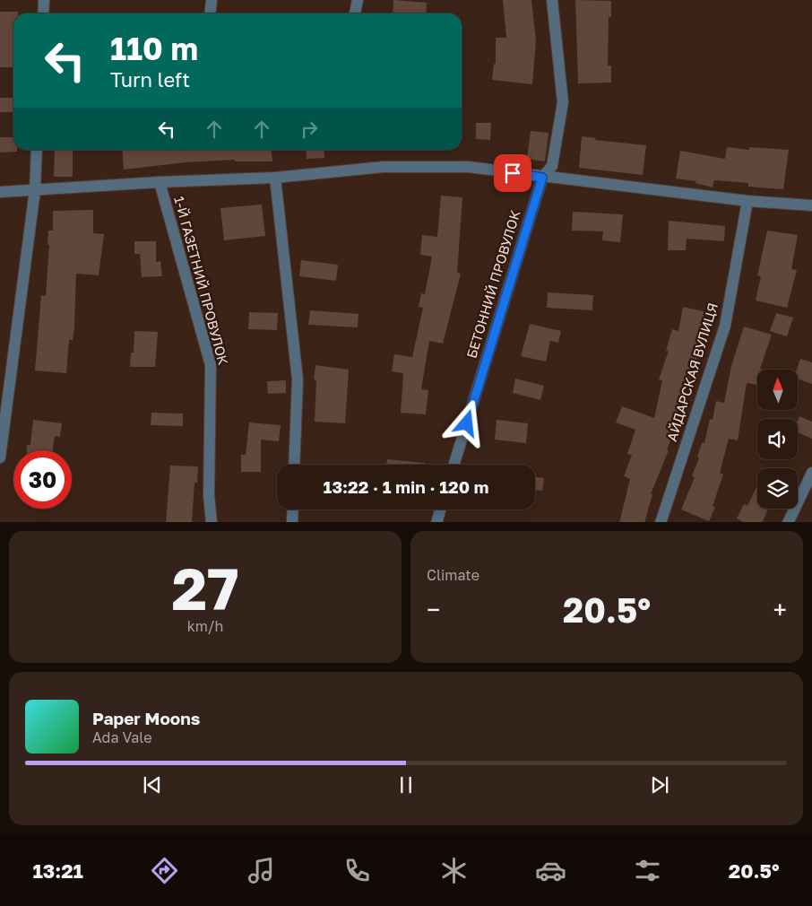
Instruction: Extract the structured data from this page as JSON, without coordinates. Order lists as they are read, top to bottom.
{
  "streets": {
    "street": ["1-Й ГАЗЕТНИЙ ПРОВУЛОК", "БЕТОННИЙ ПРОВУЛОК", "АЙДАРСКАЯ ВУЛИЦЯ"]
  },
  "north": "top",
  "page": {
    "turn": ["110 m", "Turn left"],
    "limit": "30",
    "trip": "13:22 · 1 min · 120 m",
    "tile": [
      ["27", "km/h"],
      "Climate"
    ],
    "heat": ["−", "20.5°", "+"],
    "song": ["Paper Moons", "Ada Vale"],
    "tabs": ["13:21", "20.5°"]
  }
}
